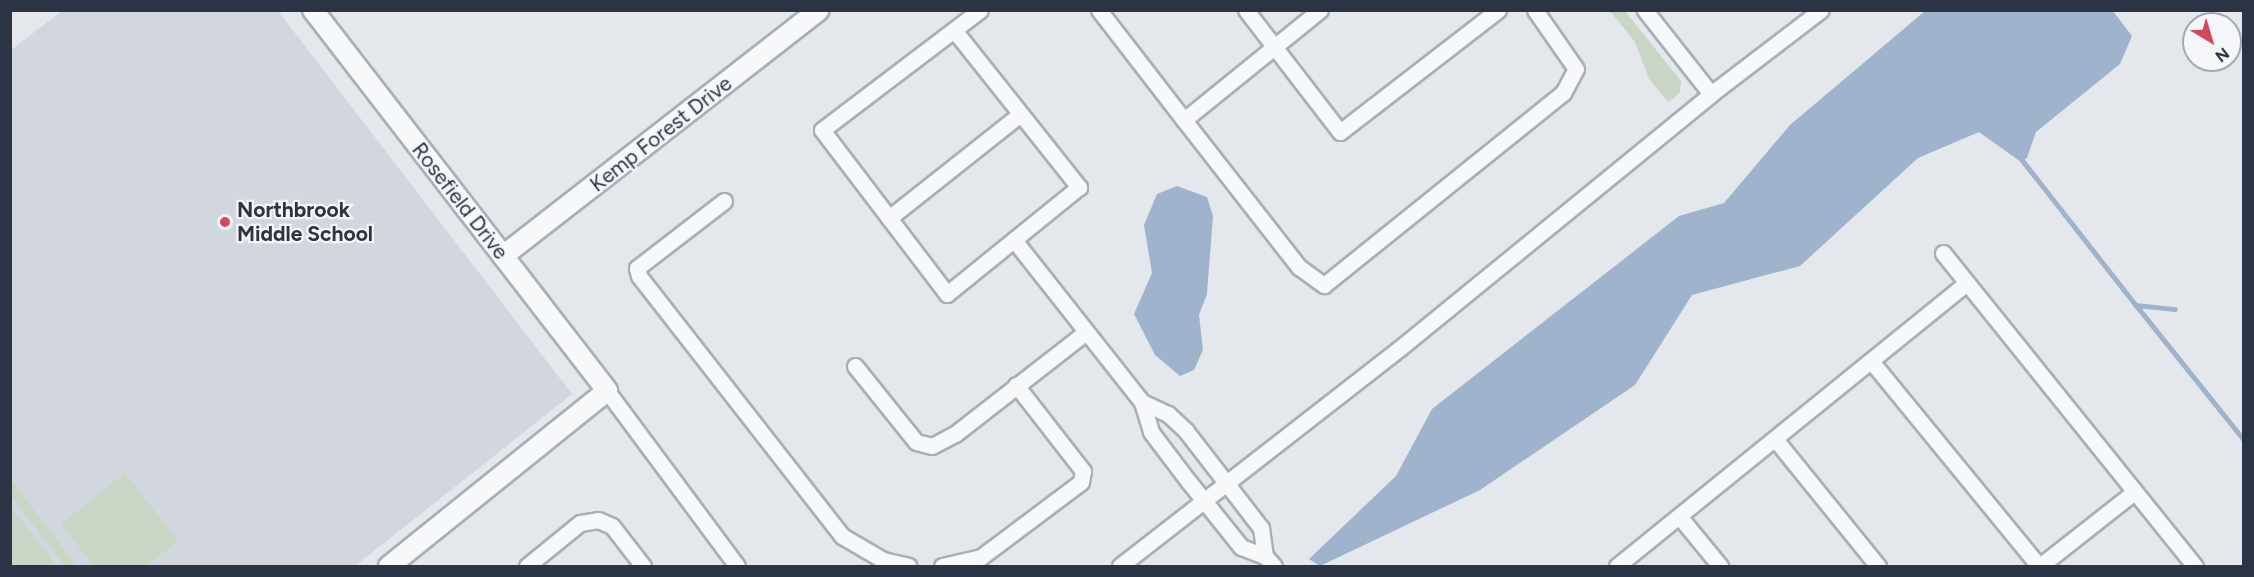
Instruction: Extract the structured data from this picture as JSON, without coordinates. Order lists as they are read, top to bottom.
{
  "streets": {
    "street": ["Kemp Forest Drive", "Rosefield Drive"]
  },
  "crossings": [
    ["Kemp Forest Drive", "Rosefield Drive"]
  ],
  "places": ["Northbrook Middle School"],
  "north": "bottom right"
}
